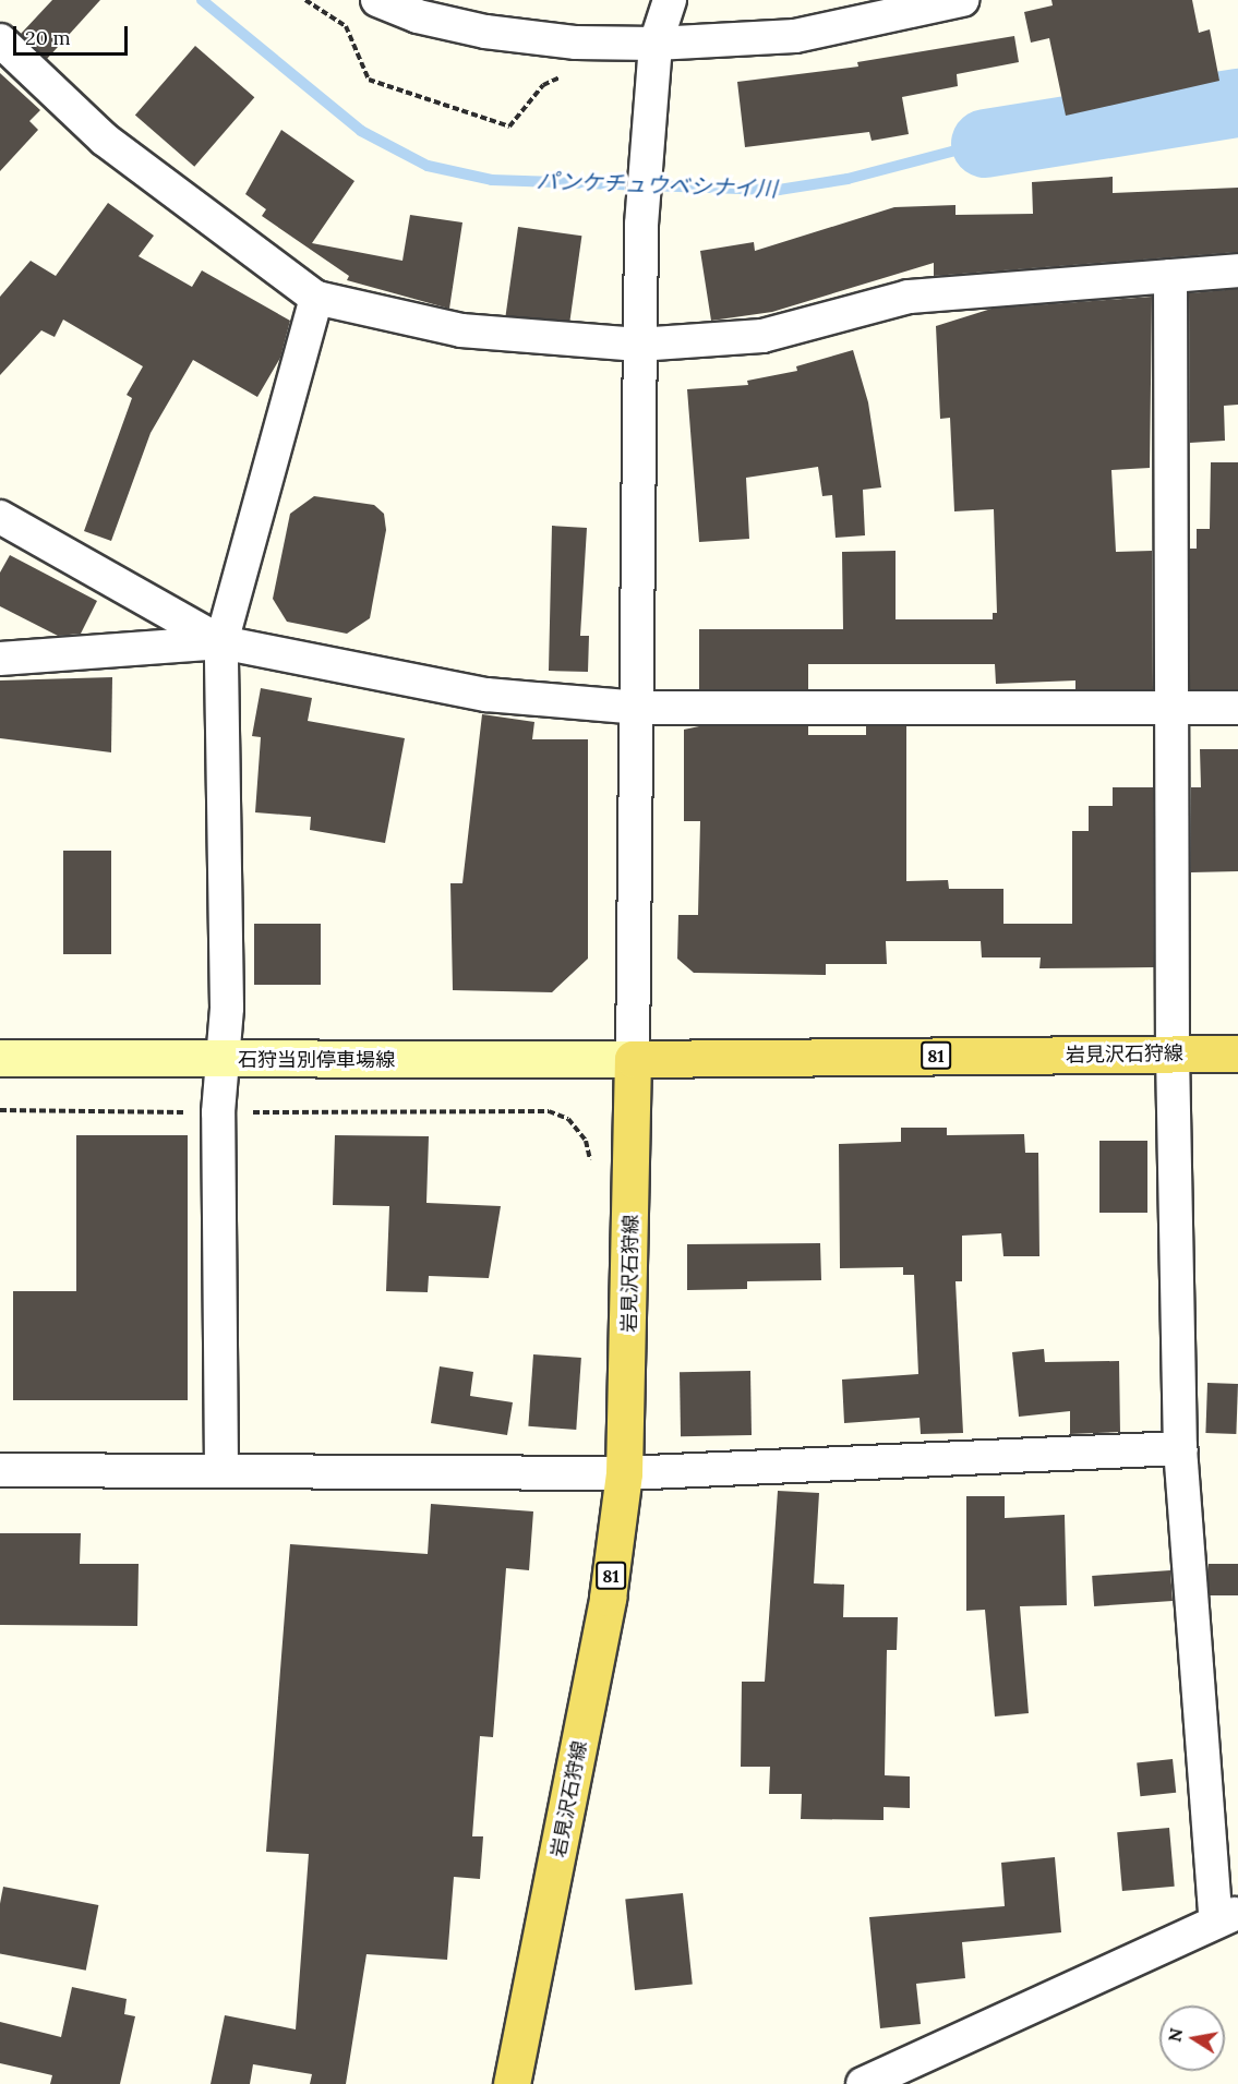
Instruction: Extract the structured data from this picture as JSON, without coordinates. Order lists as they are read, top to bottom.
{
  "streets": {
    "main road": ["岩見沢石狩線", "81", "石狩当別停車場線"]
  },
  "crossings": [
    ["岩見沢石狩線", "石狩当別停車場線"]
  ],
  "water": ["パンケチュウベシナイ川"],
  "scale_bar": "20 m",
  "north": "left"
}
